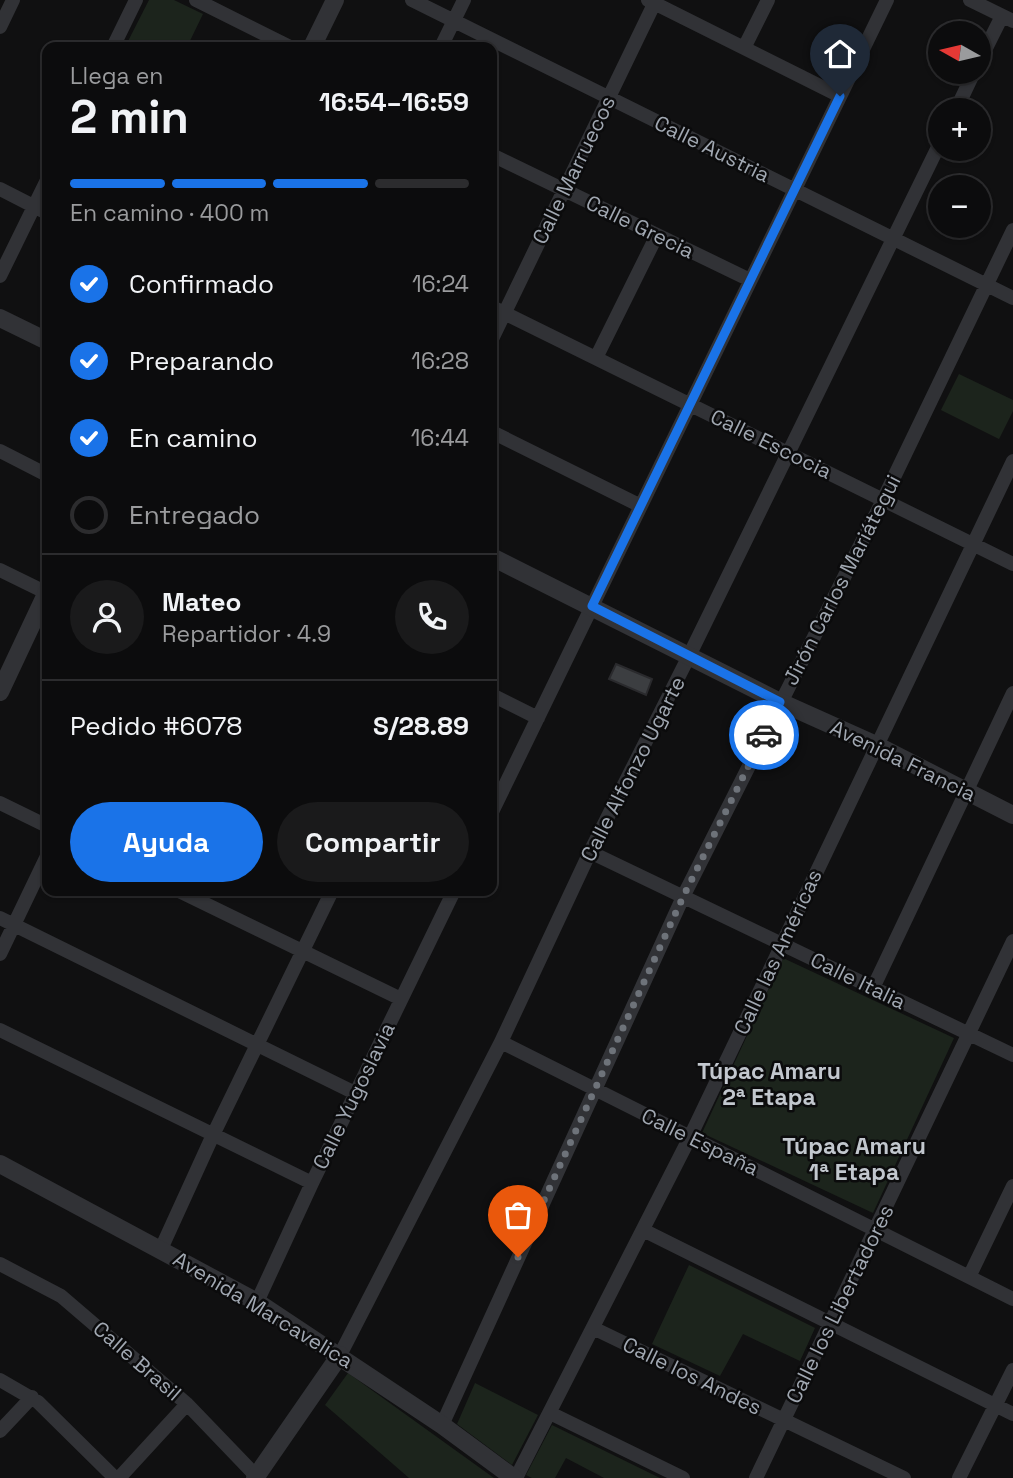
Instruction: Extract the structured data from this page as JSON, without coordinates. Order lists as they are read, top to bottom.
{
  "streets": {
    "street": [
      "Calle Austria",
      "Calle Marruecos",
      "Calle Grecia",
      "Calle Escocia",
      "Jirón Carlos Mariátegui",
      "Avenida Francia",
      "Calle Alfonzo Ugarte",
      "Calle las Américas",
      "Calle Italia",
      "Calle Yugoslavia",
      "Calle España",
      "Calle los Libertadores",
      "Avenida Marcavelica",
      "Calle Brasil",
      "Calle los Andes"
    ]
  },
  "crossings": [
    ["Calle Austria", "Calle Marruecos"],
    ["Calle Austria", "Jirón Carlos Mariátegui"],
    ["Calle Austria", "Calle Alfonzo Ugarte"],
    ["Calle Marruecos", "Calle Grecia"],
    ["Calle Marruecos", "Calle Escocia"],
    ["Calle Escocia", "Jirón Carlos Mariátegui"],
    ["Calle Escocia", "Calle Alfonzo Ugarte"],
    ["Calle Escocia", "Calle las Américas"],
    ["Jirón Carlos Mariátegui", "Avenida Francia"],
    ["Jirón Carlos Mariátegui", "Calle Italia"],
    ["Jirón Carlos Mariátegui", "Calle España"],
    ["Jirón Carlos Mariátegui", "Avenida Marcavelica"],
    ["Avenida Francia", "Calle Alfonzo Ugarte"],
    ["Avenida Francia", "Calle las Américas"],
    ["Calle Alfonzo Ugarte", "Calle Italia"],
    ["Calle Alfonzo Ugarte", "Calle España"],
    ["Calle Alfonzo Ugarte", "Avenida Marcavelica"],
    ["Calle las Américas", "Calle Italia"],
    ["Calle las Américas", "Calle España"],
    ["Calle las Américas", "Avenida Marcavelica"],
    ["Calle las Américas", "Calle los Andes"],
    ["Calle Italia", "Calle los Libertadores"],
    ["Calle Yugoslavia", "Avenida Marcavelica"],
    ["Calle España", "Calle los Libertadores"],
    ["Calle los Libertadores", "Calle los Andes"]
  ],
  "districts": ["Túpac Amaru 2ª Etapa", "Túpac Amaru 1ª Etapa"],
  "north": "left",
  "page": {
    "map_buttons": ["+", "−"],
    "heading": ["2 min", "Llega en", "16:54–16:59"],
    "panel": [
      "Mateo",
      "Repartidor · 4.9",
      "Pedido #6078",
      "S/28.89"
    ],
    "bar": "En camino · 400 m",
    "list": [
      ["Confirmado", "16:24"],
      ["Preparando", "16:28"],
      ["En camino", "16:44"],
      "Entregado"
    ],
    "buttons": ["Ayuda", "Compartir"]
  }
}
